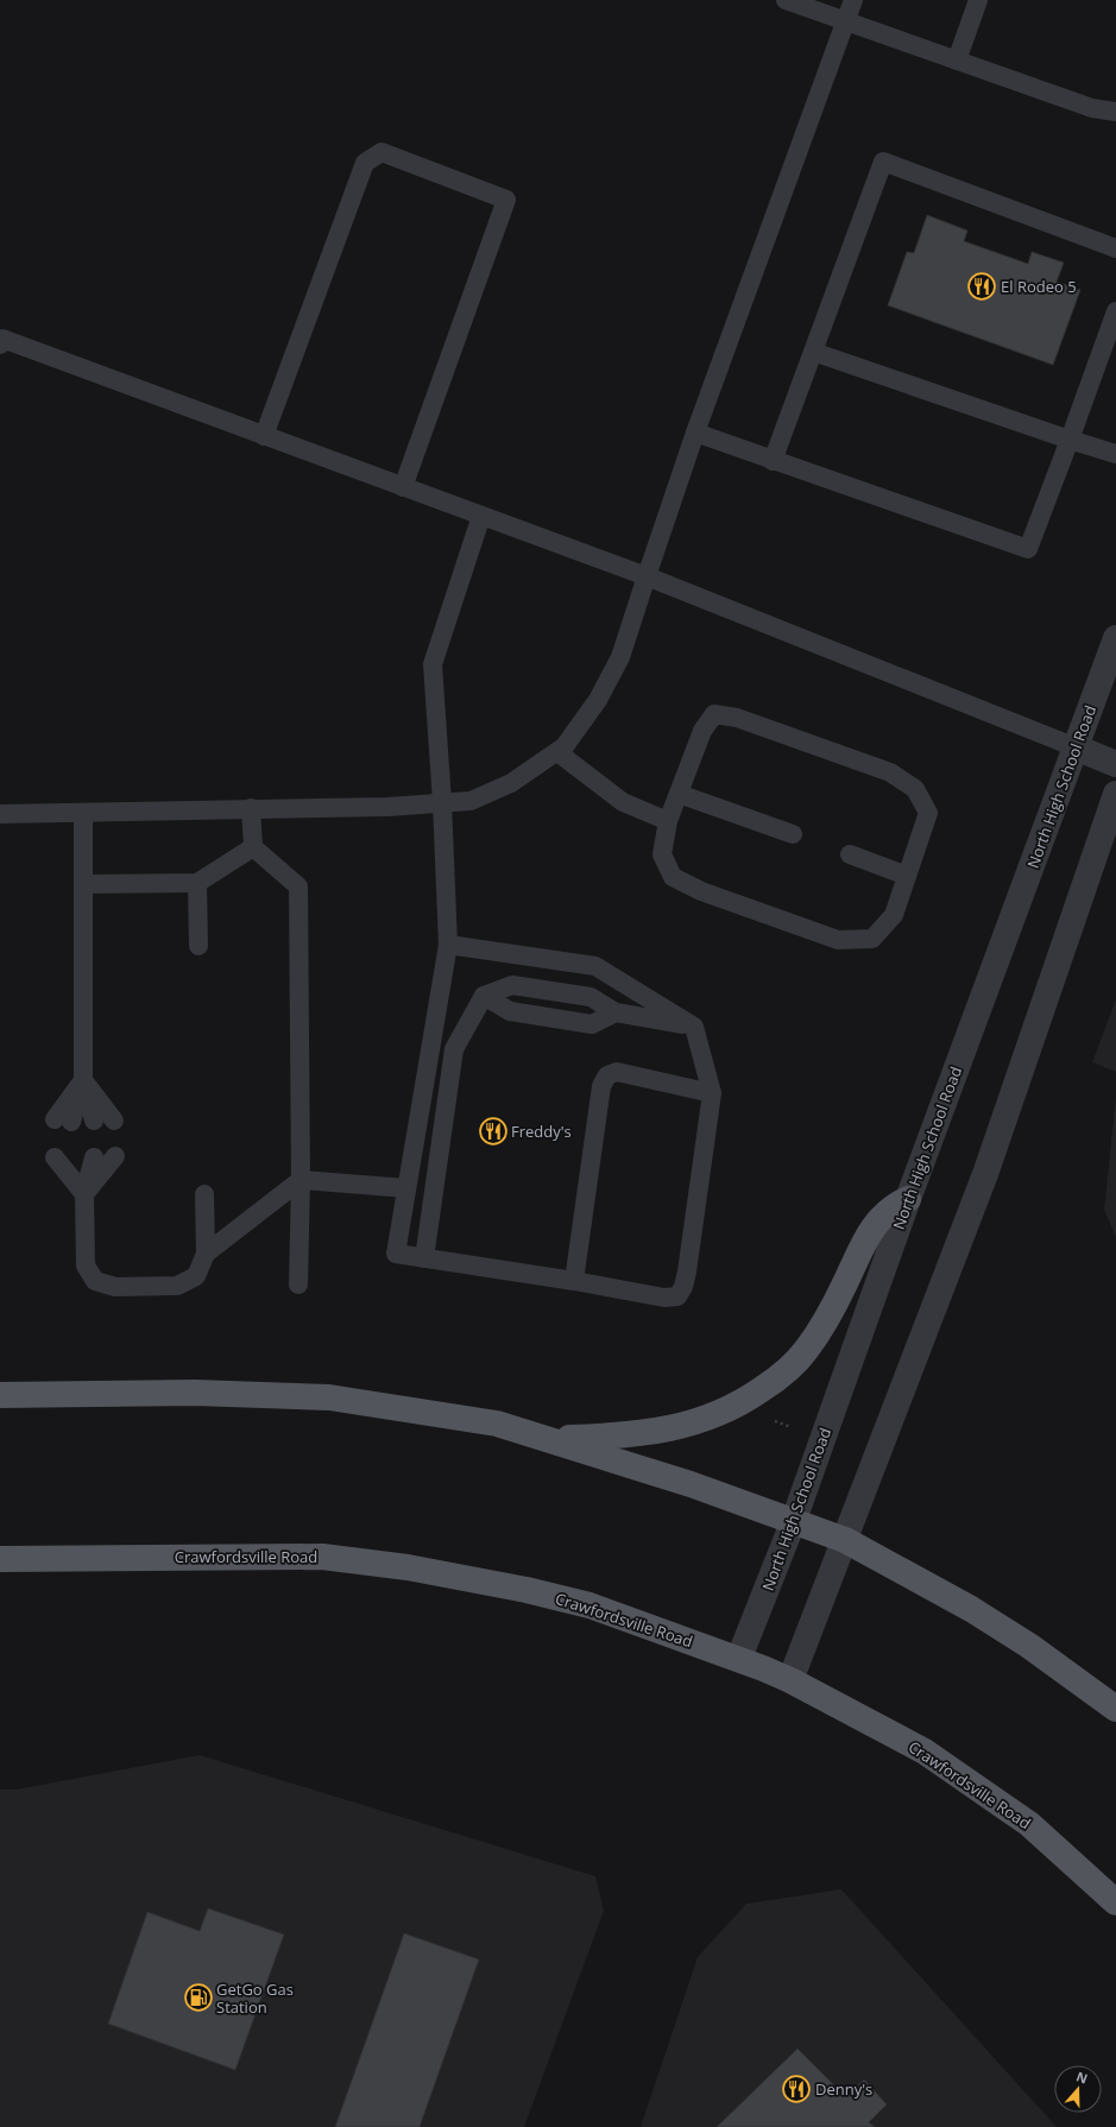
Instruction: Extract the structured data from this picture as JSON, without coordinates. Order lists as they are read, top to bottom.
{
  "streets": {
    "main road": ["Crawfordsville Road"],
    "street": ["North High School Road"]
  },
  "crossings": [
    ["North High School Road", "Crawfordsville Road"]
  ],
  "places": {
    "restaurant": ["El Rodeo 5", "Freddy's", "Denny's"],
    "fuel station": ["GetGo Gas Station"]
  },
  "north": "top"
}
